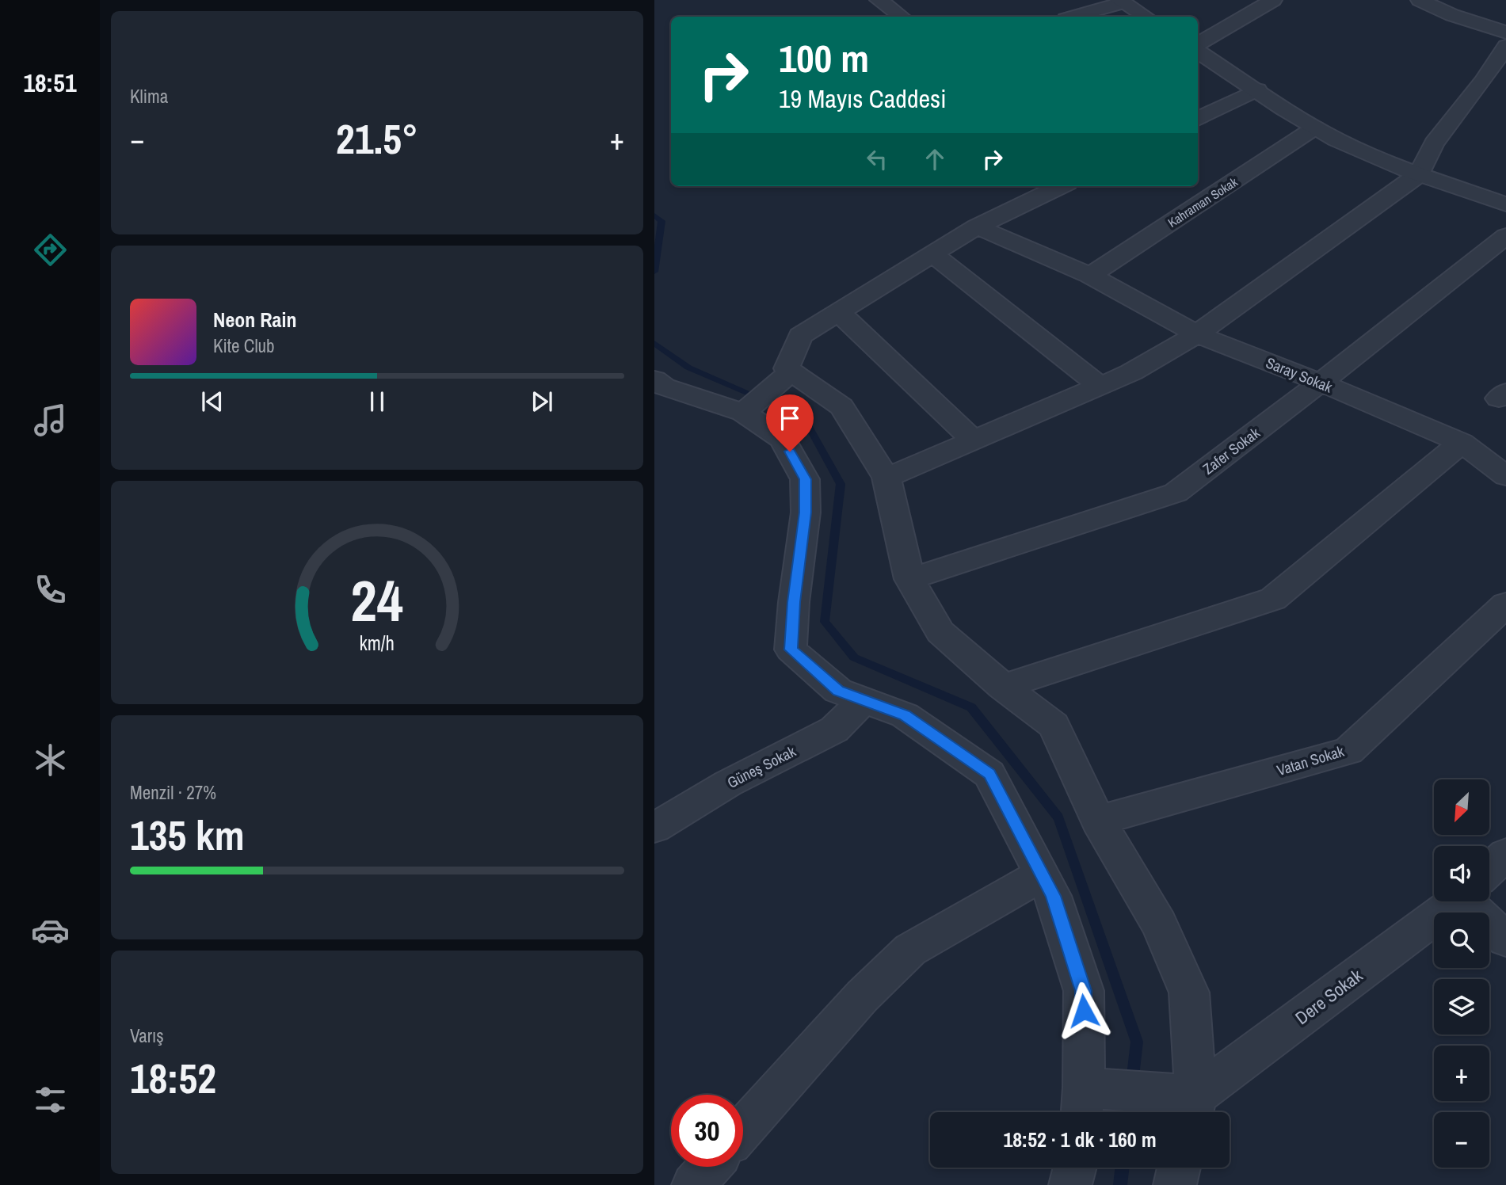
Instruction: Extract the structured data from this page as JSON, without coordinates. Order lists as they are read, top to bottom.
{
  "streets": {
    "street": [
      "Kahraman Sokak",
      "Saray Sokak",
      "Zafer Sokak",
      "Vatan Sokak",
      "Güneş Sokak",
      "Dere Sokak"
    ]
  },
  "crossings": [
    ["Kahraman Sokak", "Saray Sokak"],
    ["Saray Sokak", "Zafer Sokak"]
  ],
  "north": "bottom left",
  "page": {
    "tabs": "18:51",
    "tile": [
      "Klima",
      ["Menzil · 27%", "135 km"],
      ["Varış", "18:52"]
    ],
    "turn": ["100 m", "19 Mayıs Caddesi"],
    "heat": ["−", "21.5°", "+"],
    "song": ["Neon Rain", "Kite Club"],
    "map_buttons": ["+", "−"],
    "limit": "30",
    "trip": "18:52 · 1 dk · 160 m",
    "gauge": ["24", "km/h"]
  }
}
